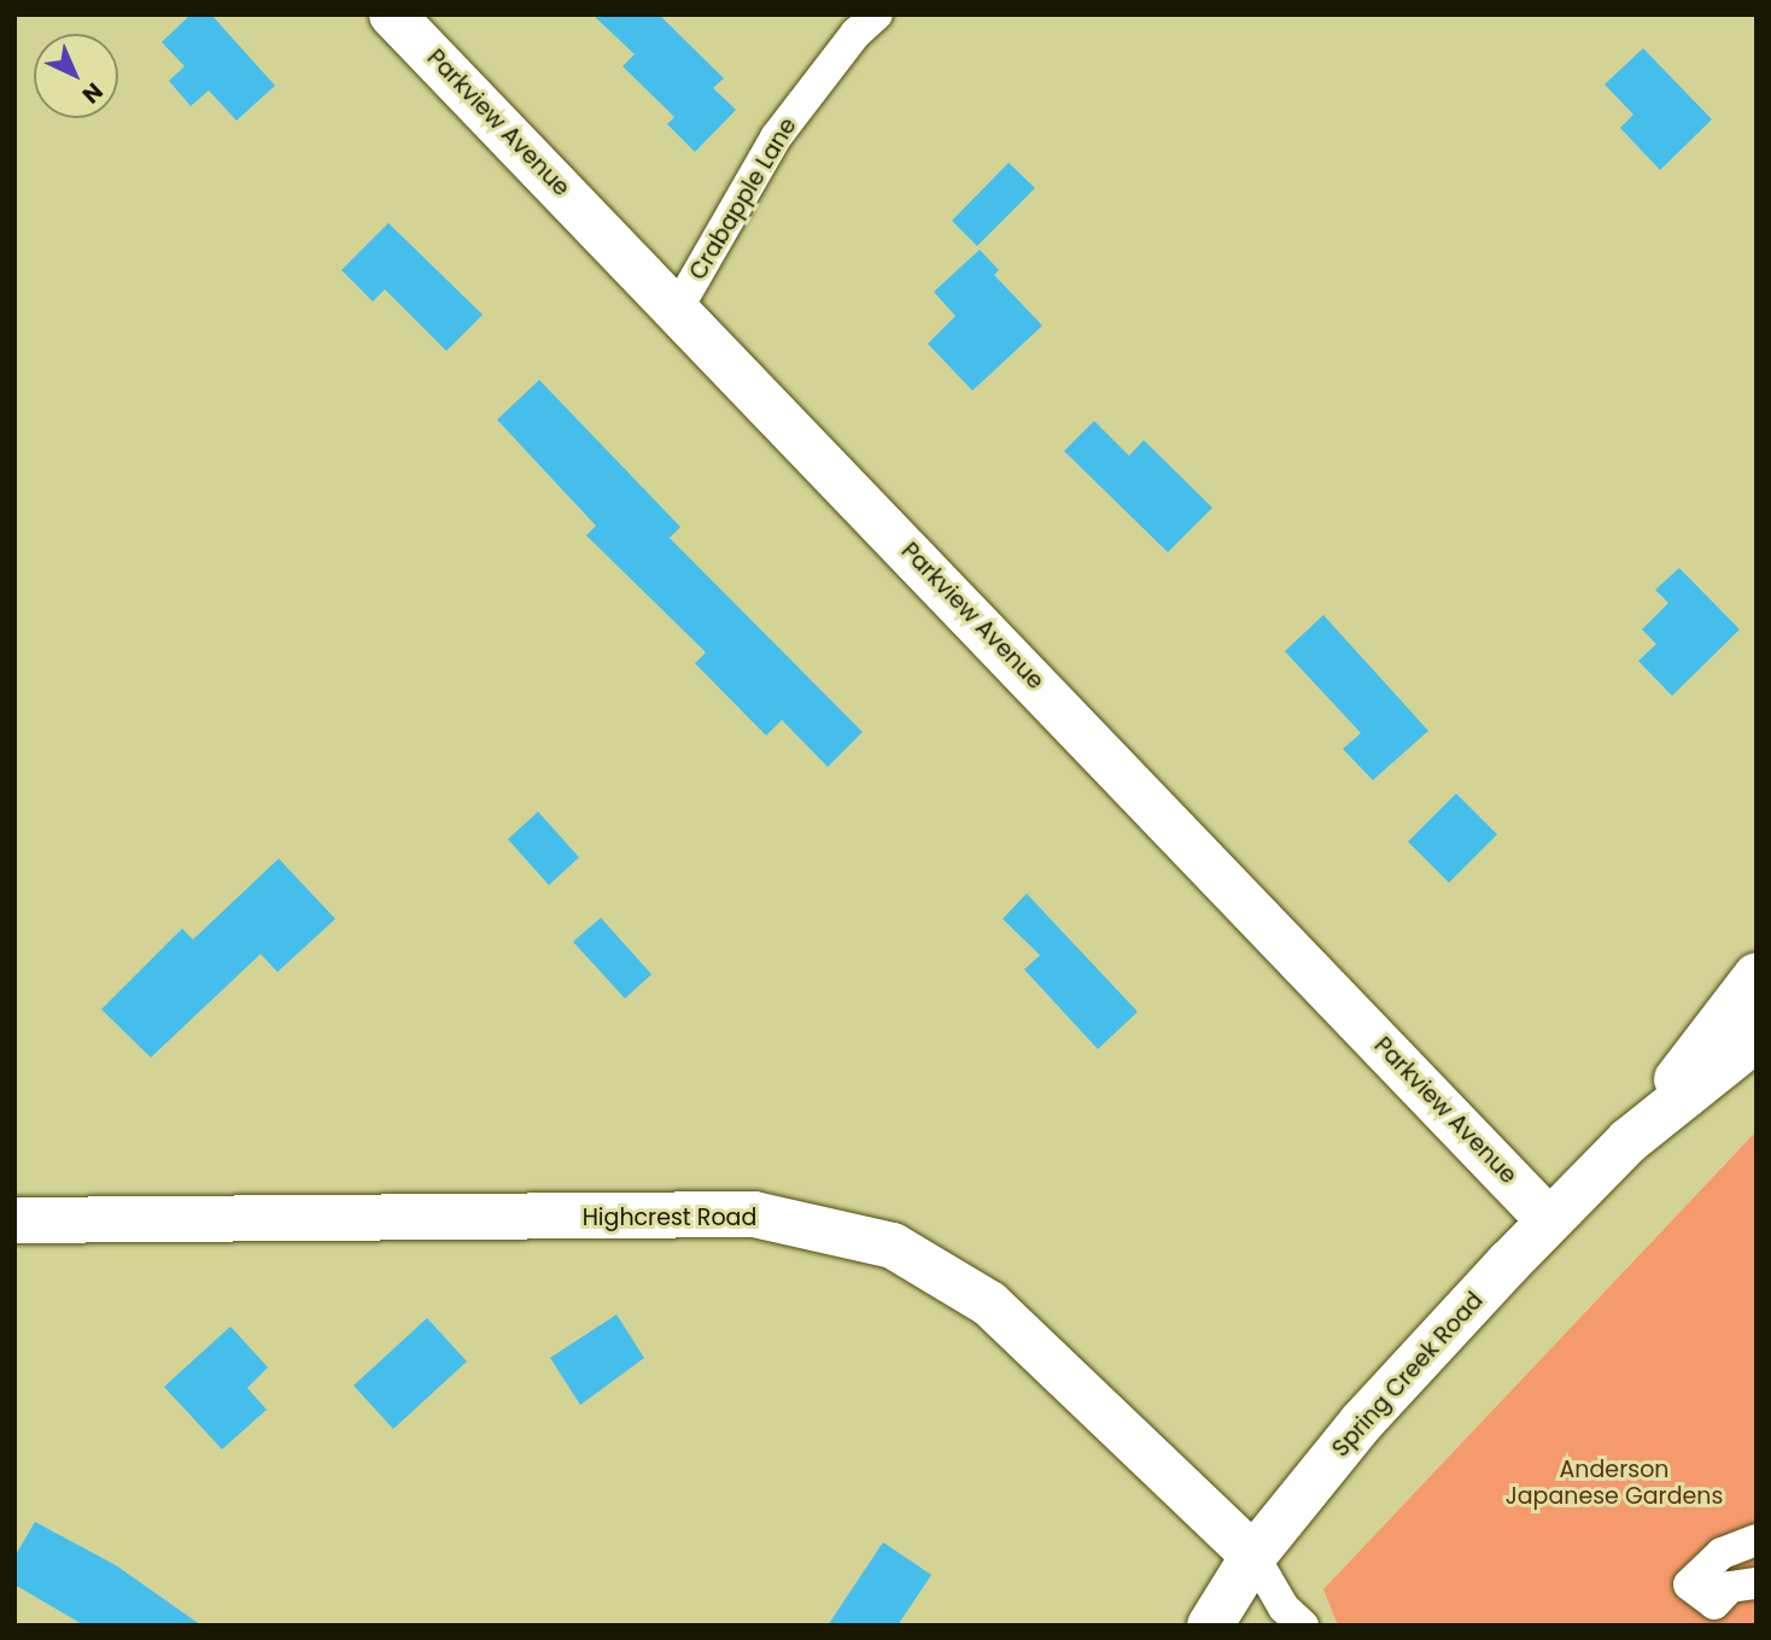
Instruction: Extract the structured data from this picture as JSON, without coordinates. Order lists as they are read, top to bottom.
{
  "streets": {
    "street": [
      "Parkview Avenue",
      "Crabapple Lane",
      "Highcrest Road",
      "Spring Creek Road"
    ]
  },
  "crossings": [
    ["Parkview Avenue", "Crabapple Lane"],
    ["Parkview Avenue", "Spring Creek Road"],
    ["Highcrest Road", "Spring Creek Road"]
  ],
  "parks": ["Anderson Japanese Gardens"],
  "north": "bottom right"
}
